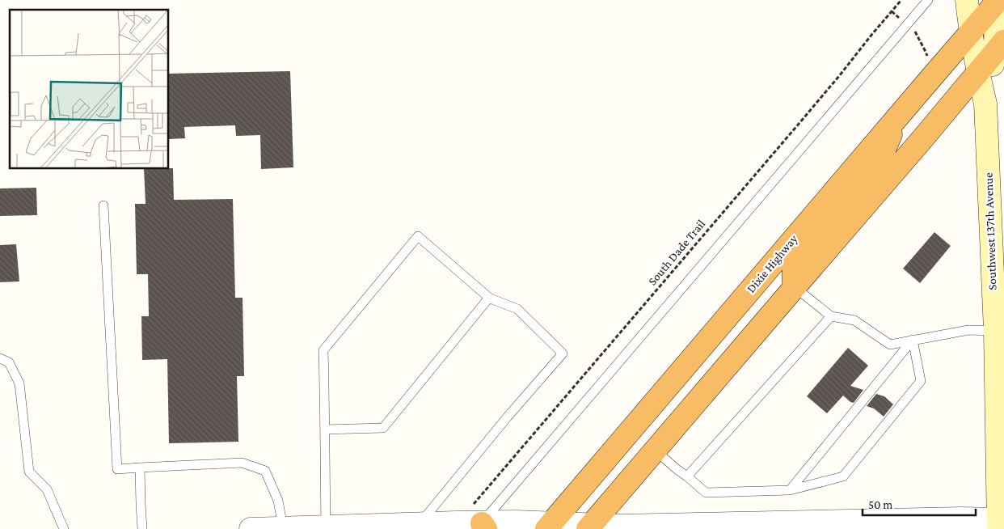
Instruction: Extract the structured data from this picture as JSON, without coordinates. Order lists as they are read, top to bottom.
{
  "streets": {
    "highway": ["Dixie Highway"],
    "main road": ["Southwest 137th Avenue"],
    "path": ["South Dade Trail"]
  },
  "crossings": [
    ["Southwest 137th Avenue", "Dixie Highway"]
  ],
  "scale_bar": "50 m"
}
